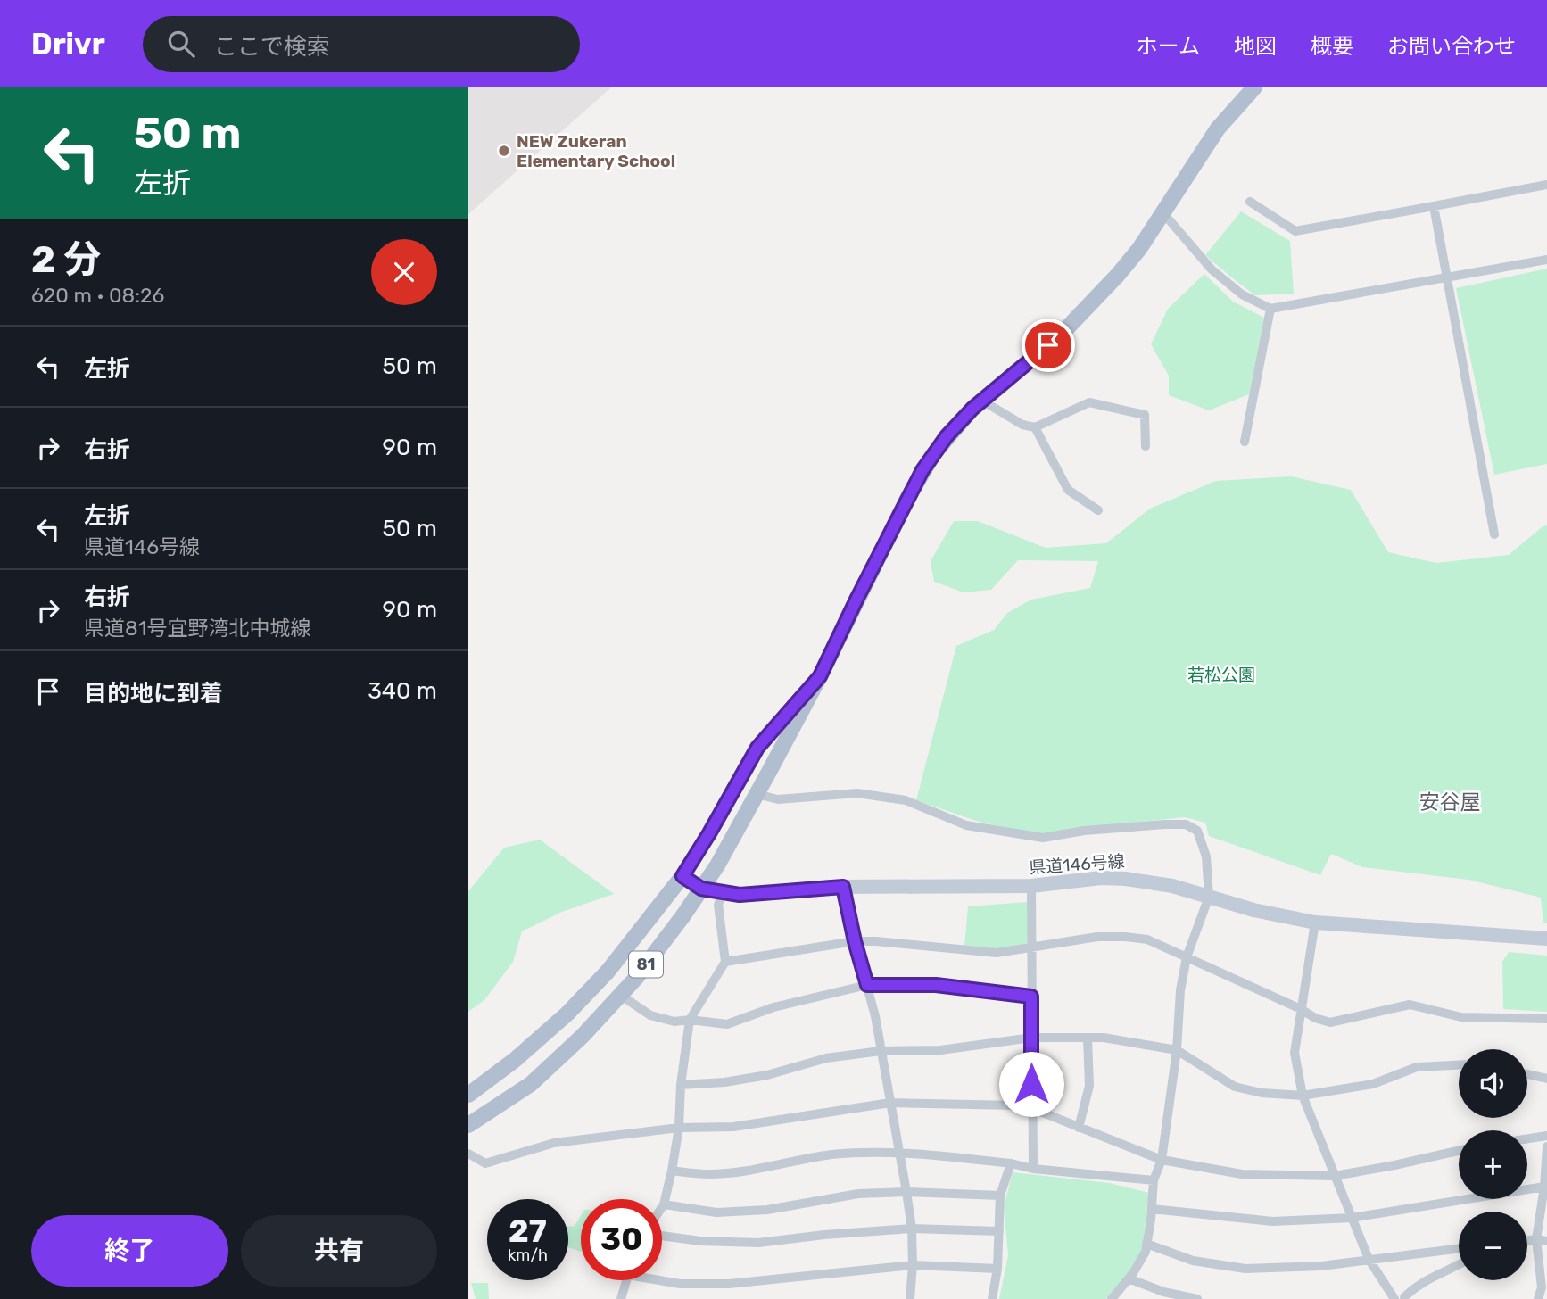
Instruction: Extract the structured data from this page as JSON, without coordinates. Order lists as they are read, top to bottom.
{
  "streets": {
    "main road": ["県道146号線", "81"]
  },
  "crossings": [
    ["県道146号線", "81"]
  ],
  "districts": ["安谷屋"],
  "parks": ["若松公園"],
  "places": ["NEW Zukeran Elementary School"],
  "page": {
    "header": "Drivr",
    "search": "ここで検索",
    "nav": [
      "ホーム",
      "地図",
      "概要",
      "お問い合わせ"
    ],
    "turn": ["50 m", "左折"],
    "heading": ["2 分", "620 m · 08:26"],
    "list": [
      {
        "name": "左折",
        "value": "50 m"
      },
      {
        "name": "右折",
        "value": "90 m"
      },
      {
        "name": "左折",
        "note": "県道146号線",
        "value": "50 m"
      },
      {
        "name": "右折",
        "note": "県道81号宜野湾北中城線",
        "value": "90 m"
      },
      {
        "name": "目的地に到着",
        "value": "340 m"
      }
    ],
    "map_buttons": ["+", "−"],
    "speed": "27 km/h",
    "limit": "30",
    "buttons": ["終了", "共有"]
  }
}
